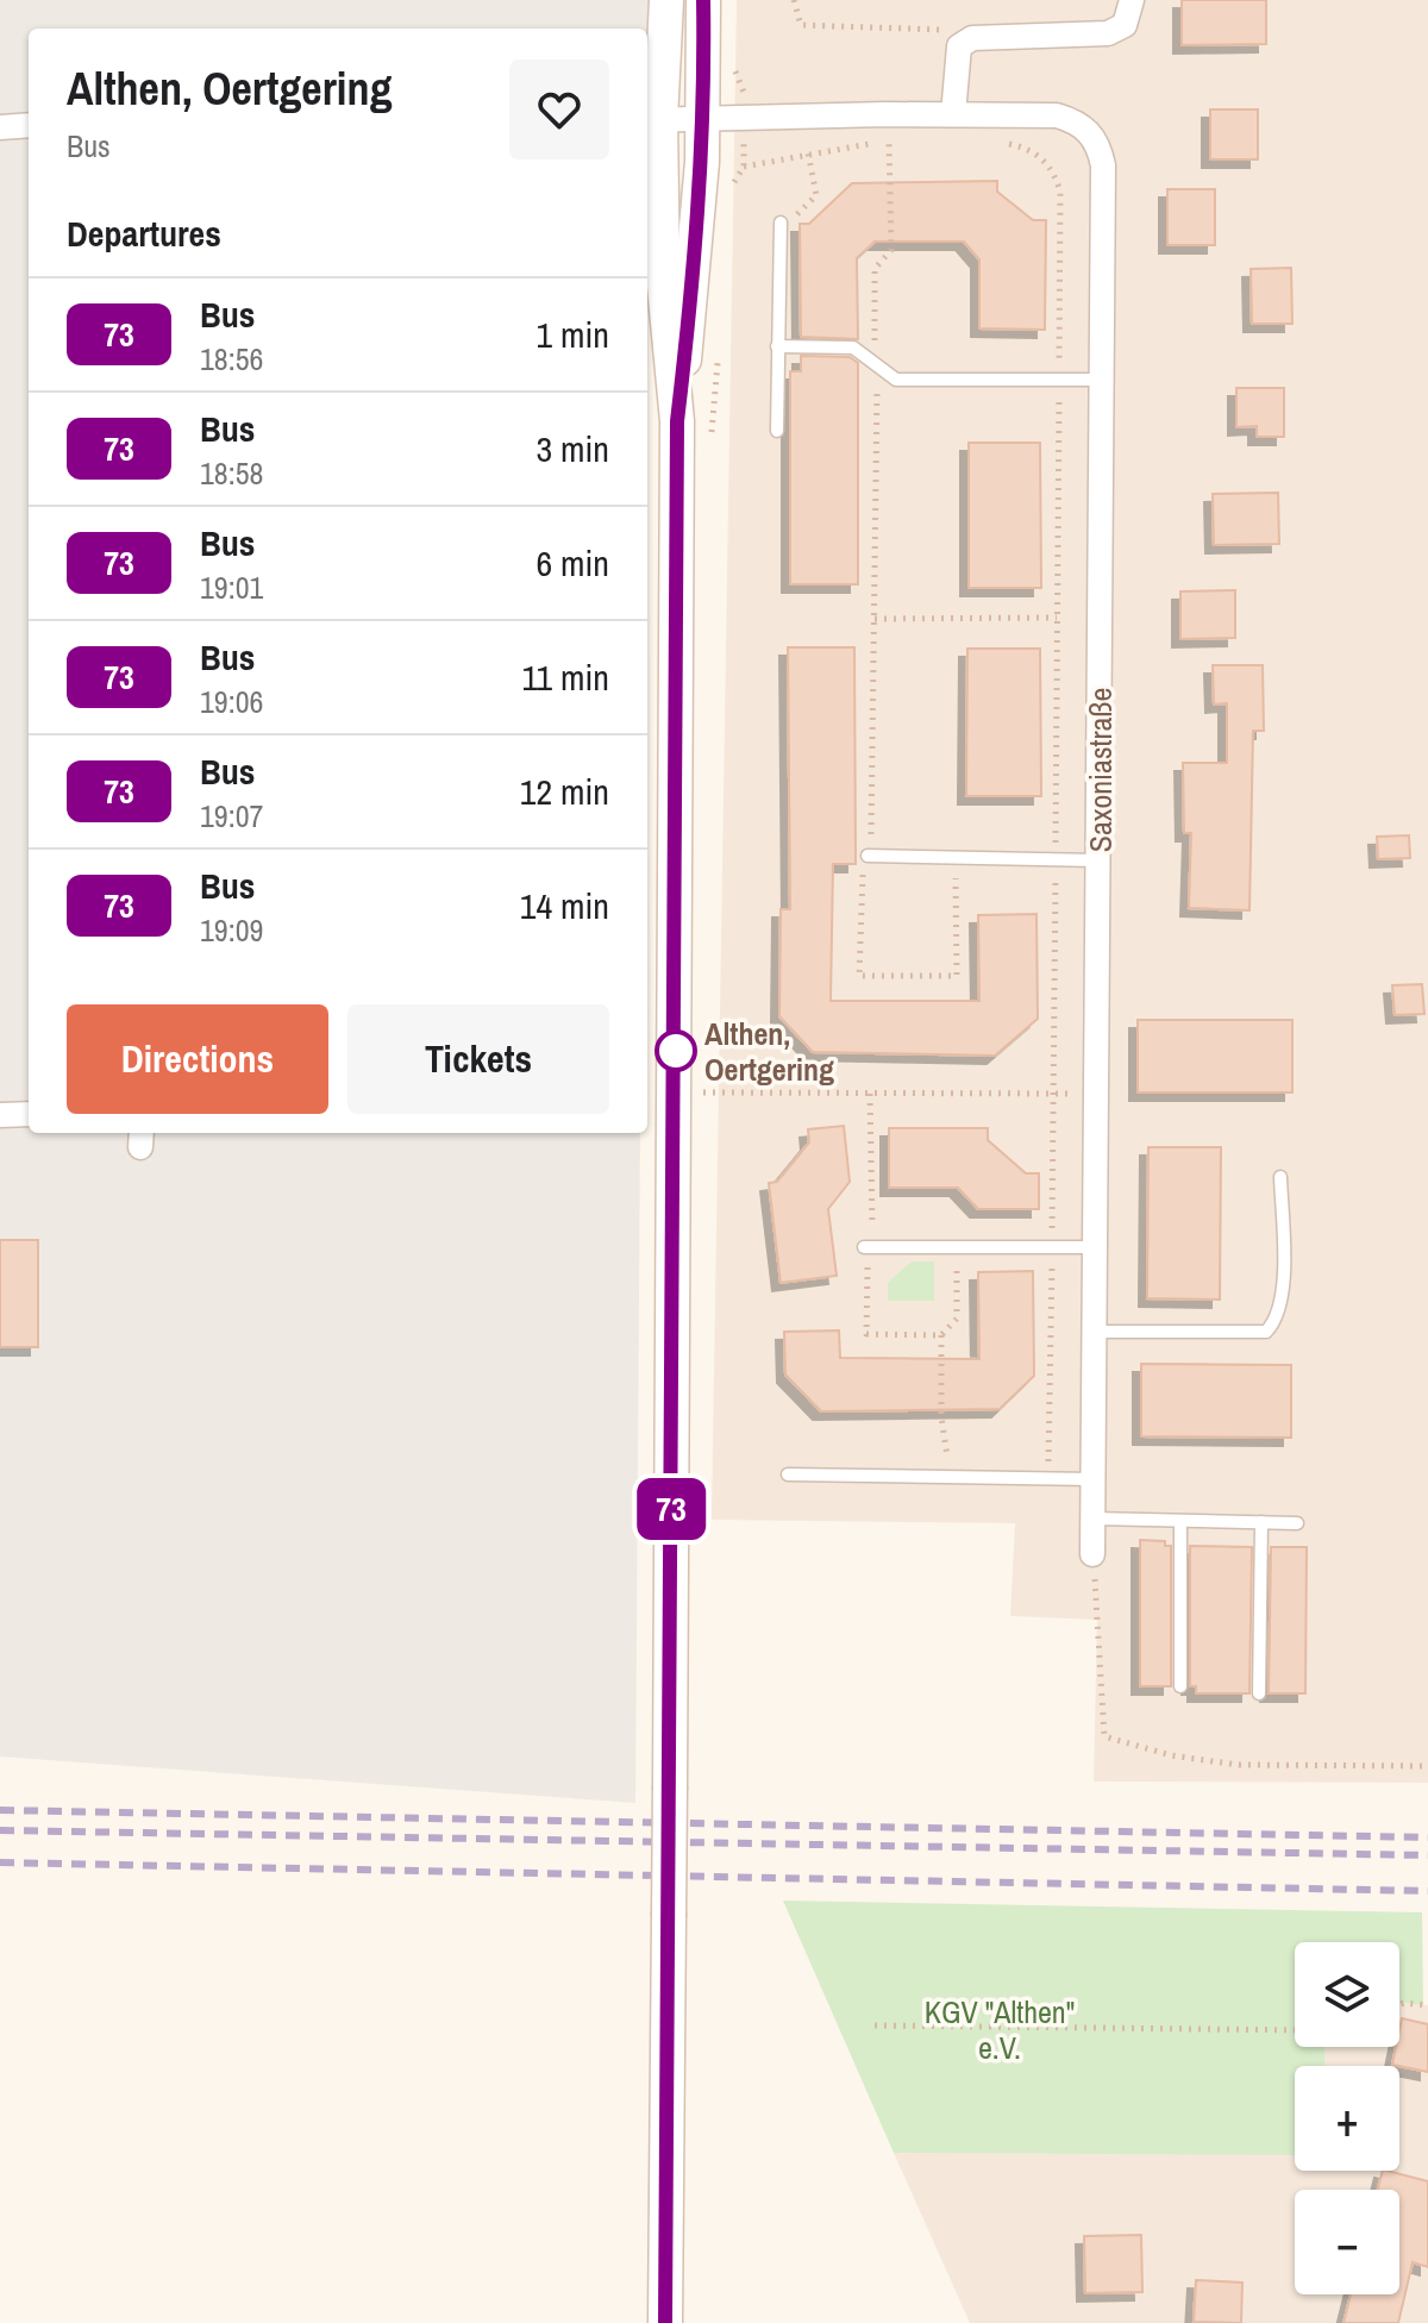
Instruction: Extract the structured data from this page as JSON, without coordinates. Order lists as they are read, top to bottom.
{
  "streets": {
    "street": ["Saxoniastraße"]
  },
  "parks": ["KGV \"Althen\" e.V."],
  "places": ["Althen, Oertgering"],
  "lines": ["bus line 73"],
  "page": {
    "on_map": "73",
    "heading": [
      ["Althen, Oertgering", "Bus"],
      "Departures"
    ],
    "list": [
      {
        "mark": "73",
        "name": "Bus",
        "note": "18:56",
        "value": "1 min"
      },
      {
        "mark": "73",
        "name": "Bus",
        "note": "18:58",
        "value": "3 min"
      },
      {
        "mark": "73",
        "name": "Bus",
        "note": "19:01",
        "value": "6 min"
      },
      {
        "mark": "73",
        "name": "Bus",
        "note": "19:06",
        "value": "11 min"
      },
      {
        "mark": "73",
        "name": "Bus",
        "note": "19:07",
        "value": "12 min"
      },
      {
        "mark": "73",
        "name": "Bus",
        "note": "19:09",
        "value": "14 min"
      }
    ],
    "buttons": ["Directions", "Tickets"],
    "map_buttons": ["+", "−"]
  }
}
